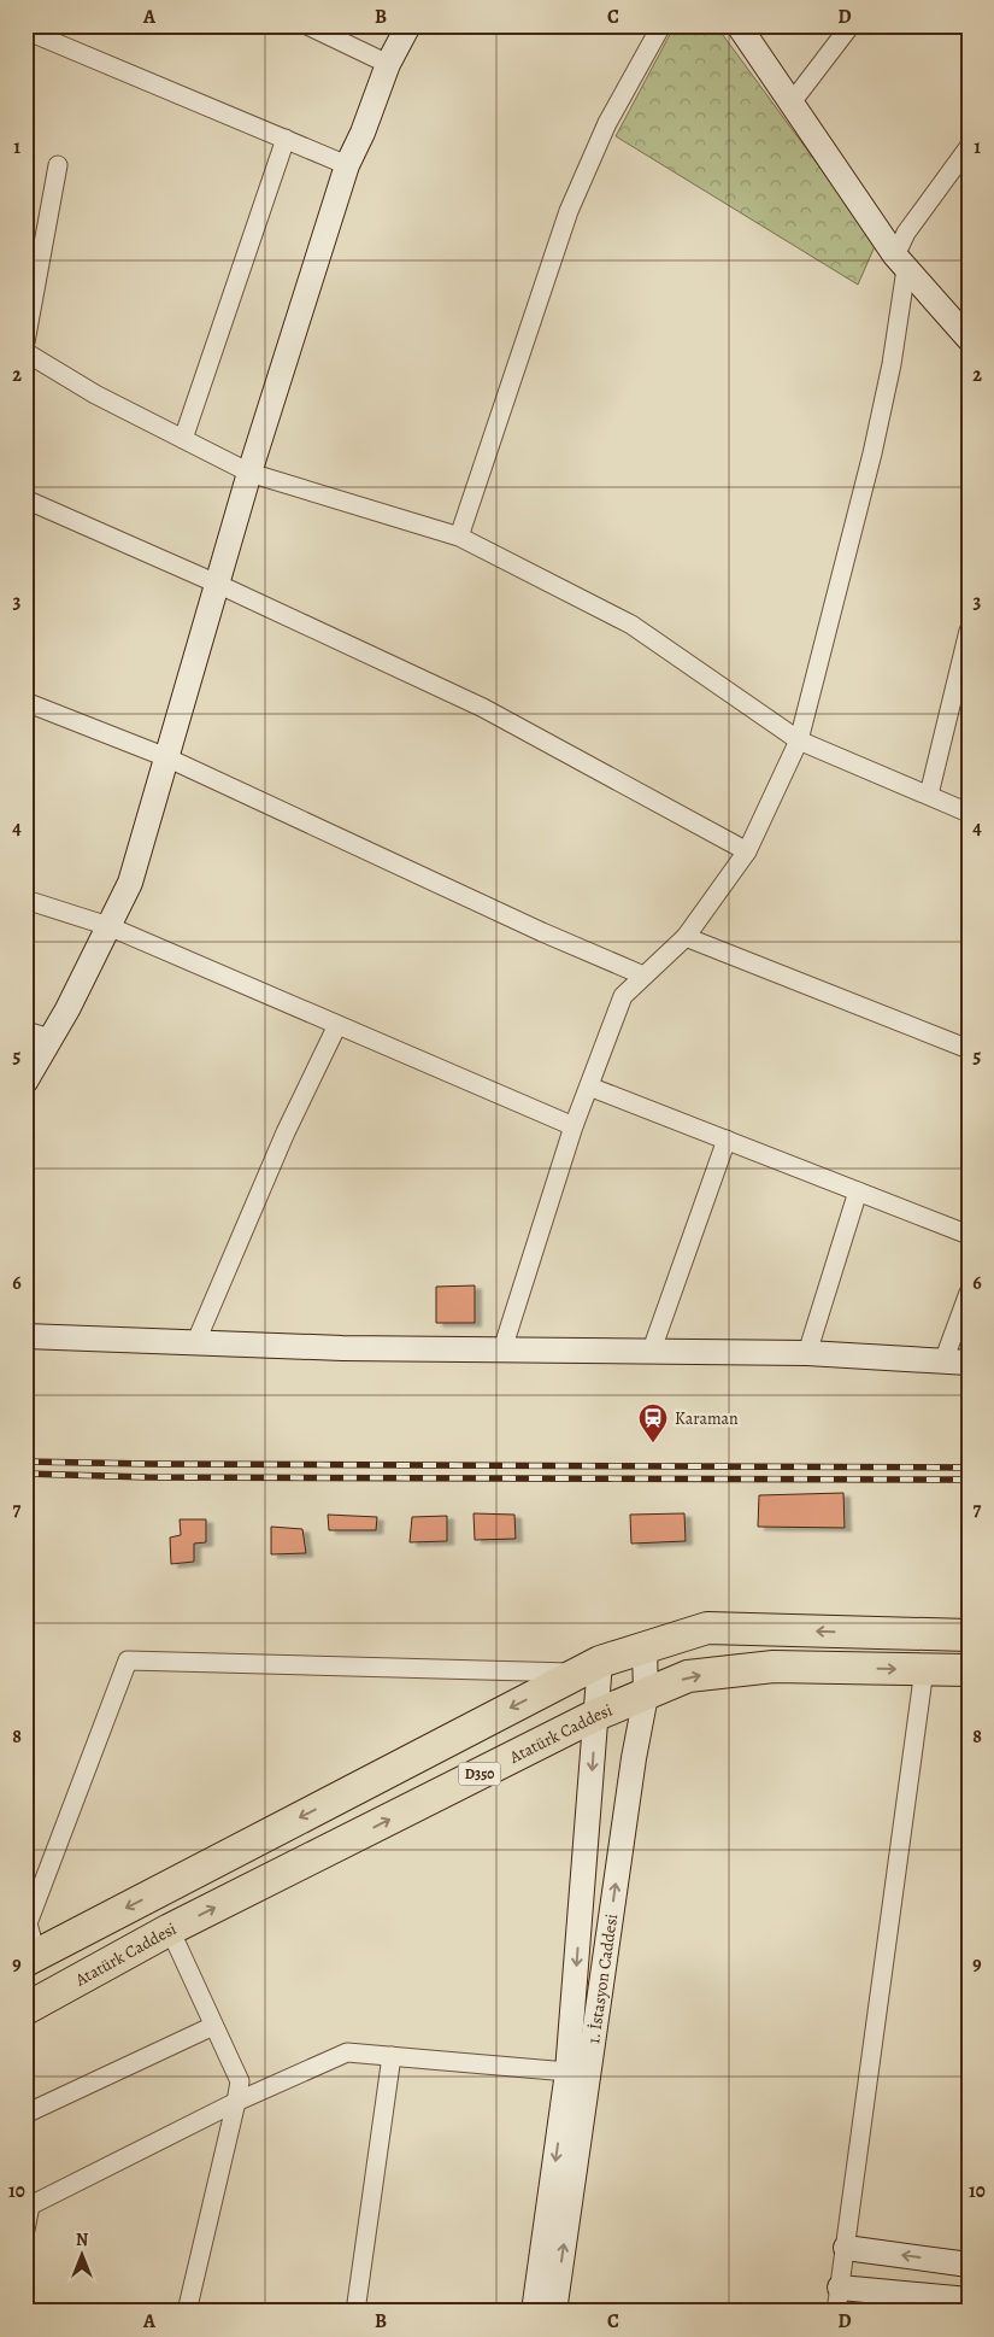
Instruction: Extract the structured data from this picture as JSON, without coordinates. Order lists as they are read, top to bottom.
{
  "streets": {
    "highway": ["Atatürk Caddesi", "D350"],
    "street": ["1. İstasyon Caddesi"]
  },
  "crossings": [
    ["Atatürk Caddesi", "1. İstasyon Caddesi"],
    ["D350", "1. İstasyon Caddesi"]
  ],
  "places": {
    "station": ["Karaman"]
  },
  "north": "top",
  "grid": {
    "columns": [
      "A",
      "B",
      "C",
      "D"
    ],
    "rows": [
      "1",
      "2",
      "3",
      "4",
      "5",
      "6",
      "7",
      "8",
      "9",
      "10"
    ]
  }
}
